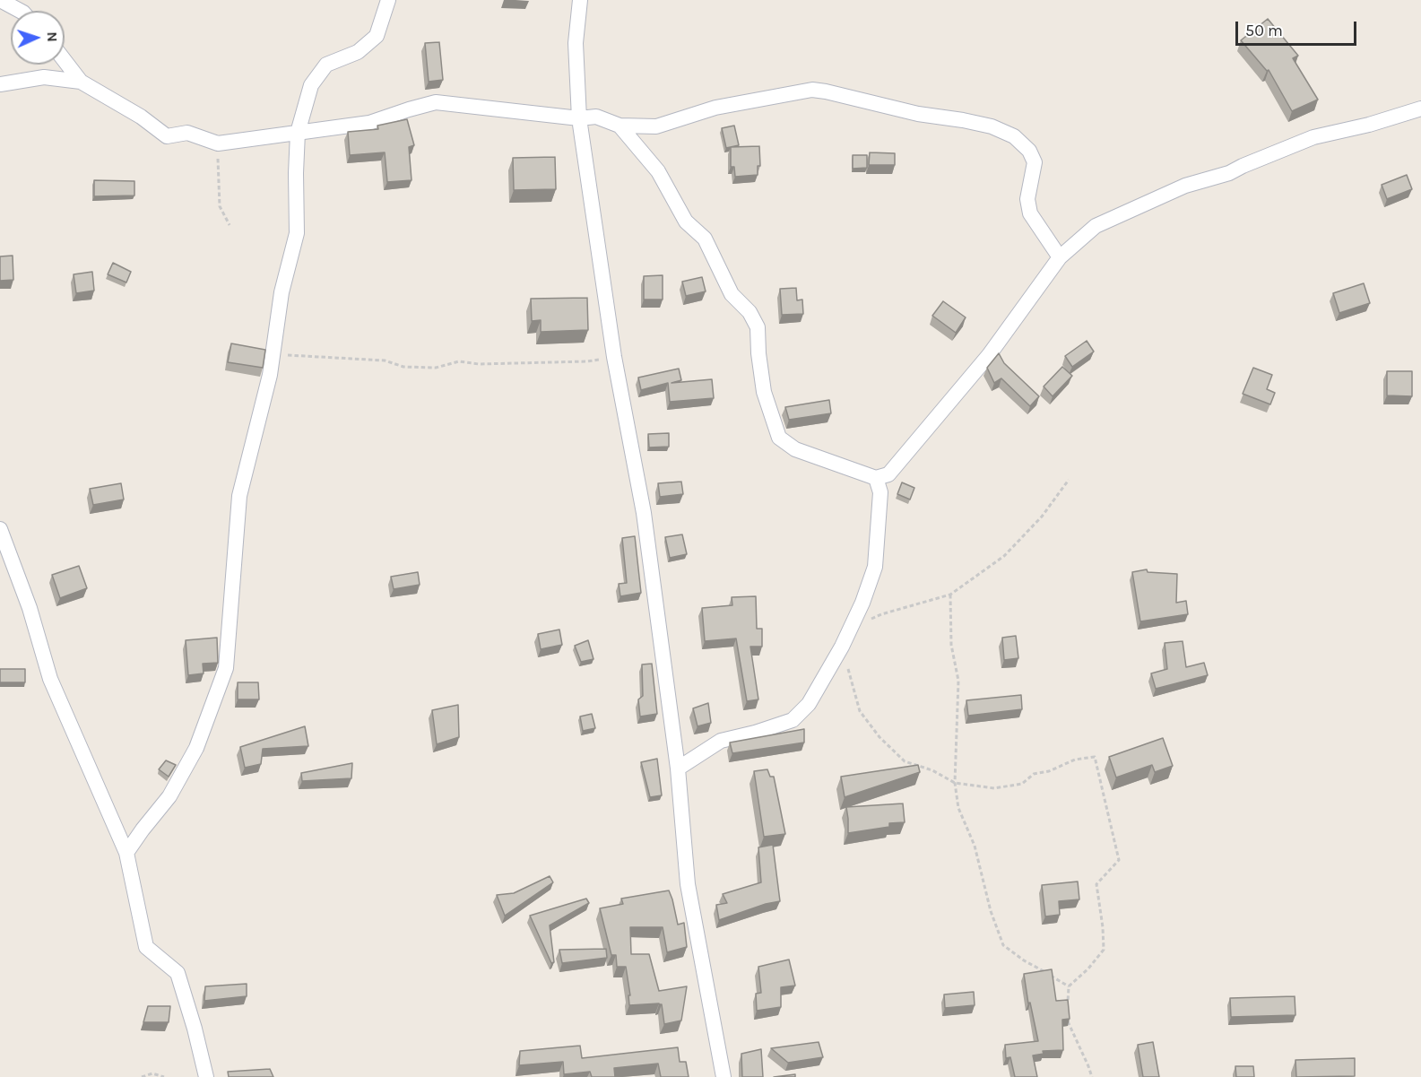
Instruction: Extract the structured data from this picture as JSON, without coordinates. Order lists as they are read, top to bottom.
{
  "scale_bar": "50 m",
  "north": "right"
}
